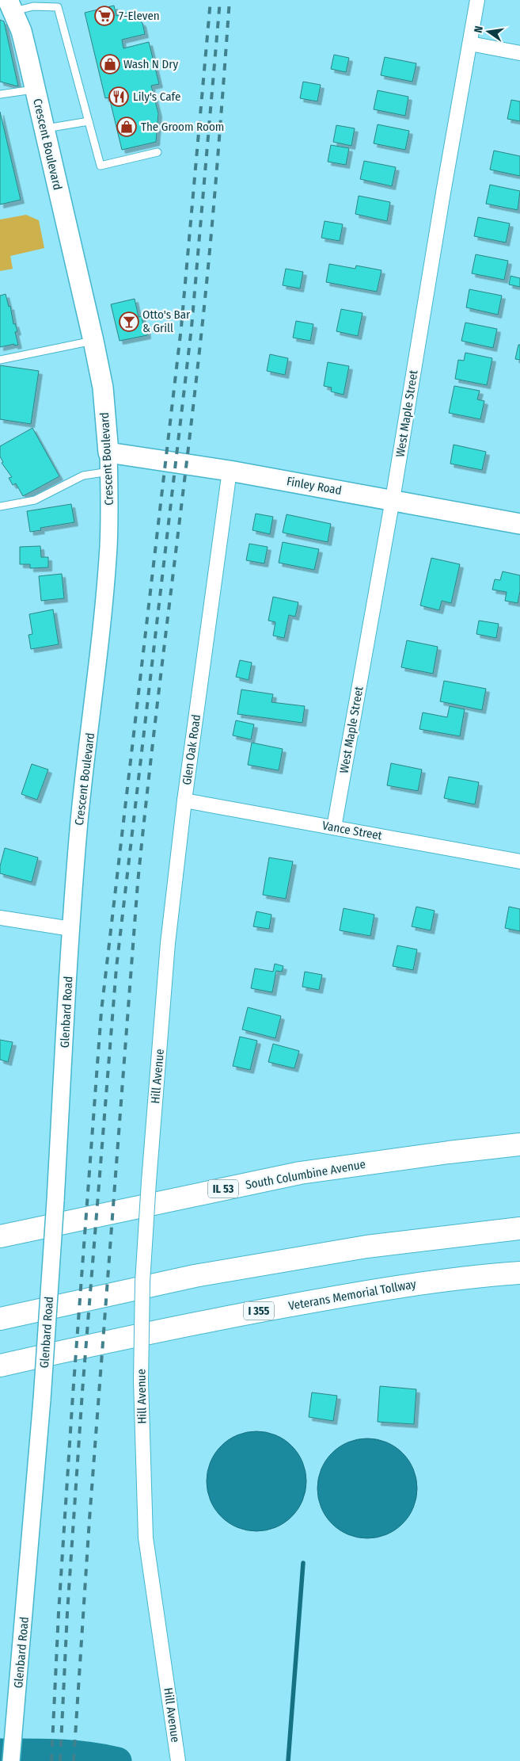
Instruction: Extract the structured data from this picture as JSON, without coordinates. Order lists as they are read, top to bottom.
{
  "streets": {
    "main road": [
      "Crescent Boulevard",
      "Finley Road",
      "South Columbine Avenue",
      "IL 53",
      "Veterans Memorial Tollway",
      "I 355"
    ],
    "street": [
      "West Maple Street",
      "Glen Oak Road",
      "Vance Street",
      "Glenbard Road",
      "Hill Avenue"
    ]
  },
  "crossings": [
    ["Crescent Boulevard", "Finley Road"],
    ["Crescent Boulevard", "Glenbard Road"],
    ["West Maple Street", "Finley Road"],
    ["West Maple Street", "Vance Street"],
    ["Finley Road", "Glen Oak Road"],
    ["Glen Oak Road", "Vance Street"],
    ["Glen Oak Road", "Hill Avenue"]
  ],
  "places": {
    "supermarket": ["7-Eleven"],
    "shop": ["Wash N Dry", "The Groom Room"],
    "restaurant": ["Lily's Cafe"],
    "bar": ["Otto's Bar & Grill"]
  },
  "north": "left"
}
